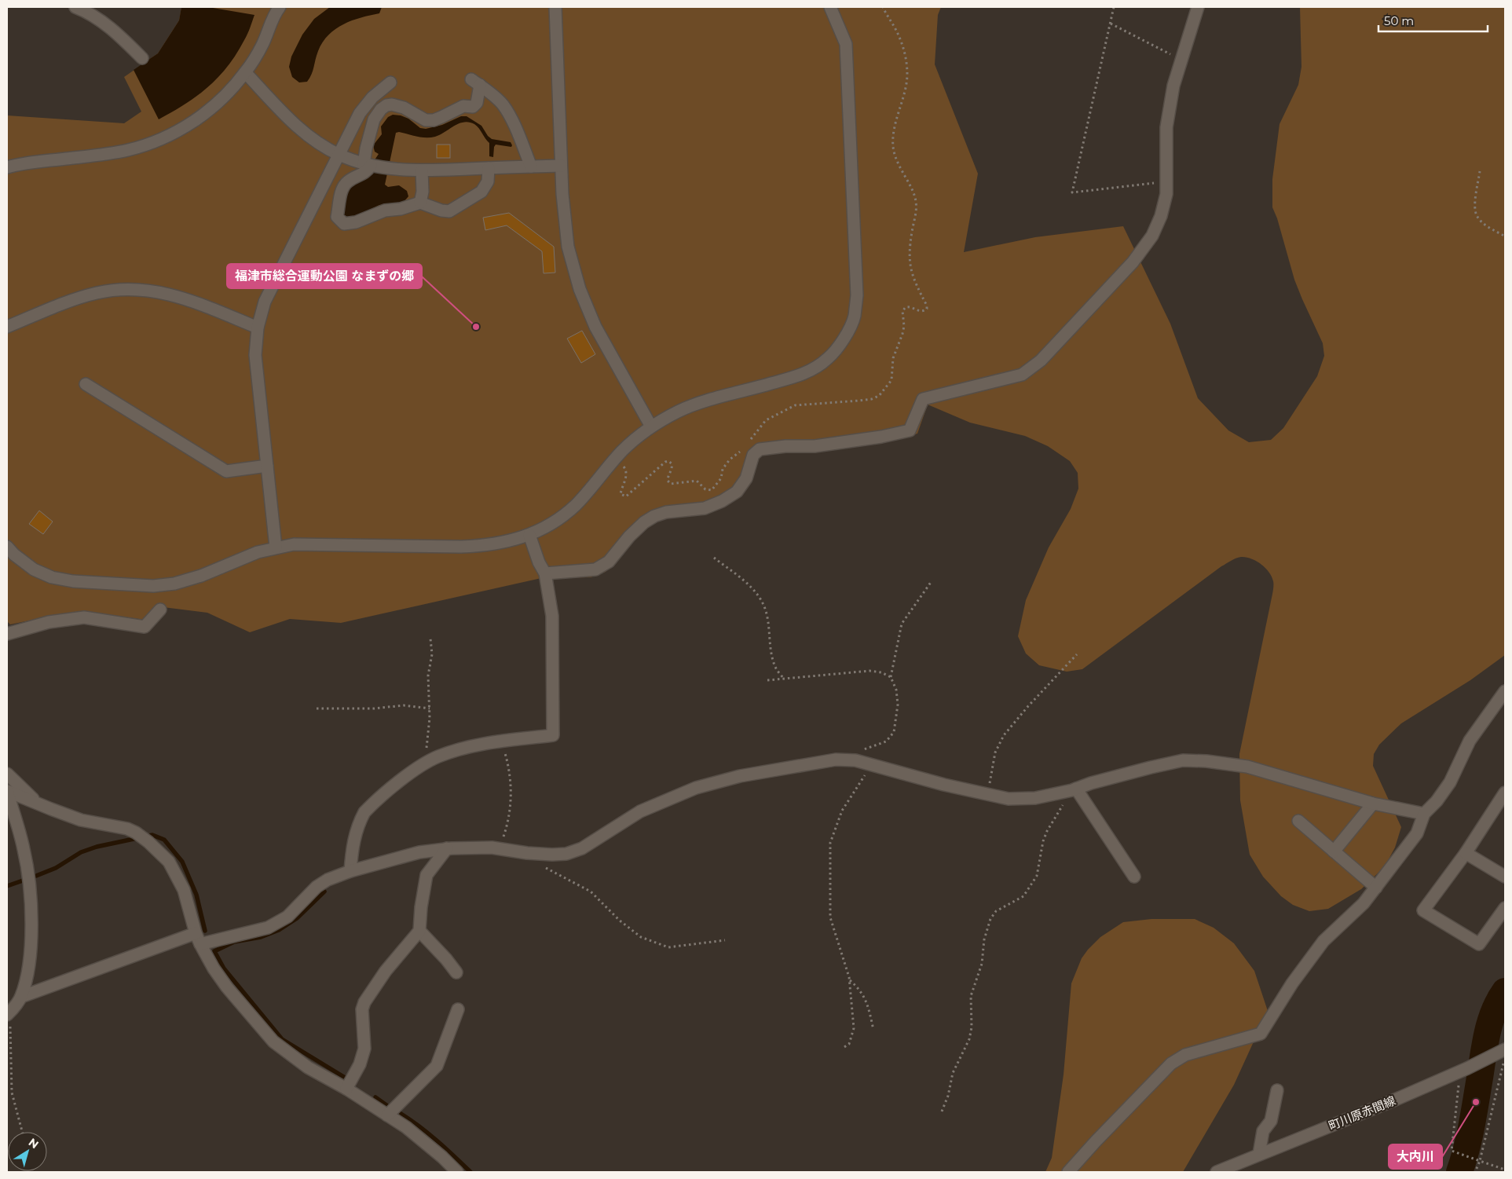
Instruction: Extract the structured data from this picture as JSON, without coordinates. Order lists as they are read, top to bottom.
{
  "streets": {
    "street": ["町川原赤間線"]
  },
  "places": ["福津市総合運動公園 なまずの郷", "大内川"],
  "scale_bar": "50 m",
  "north": "top right"
}
